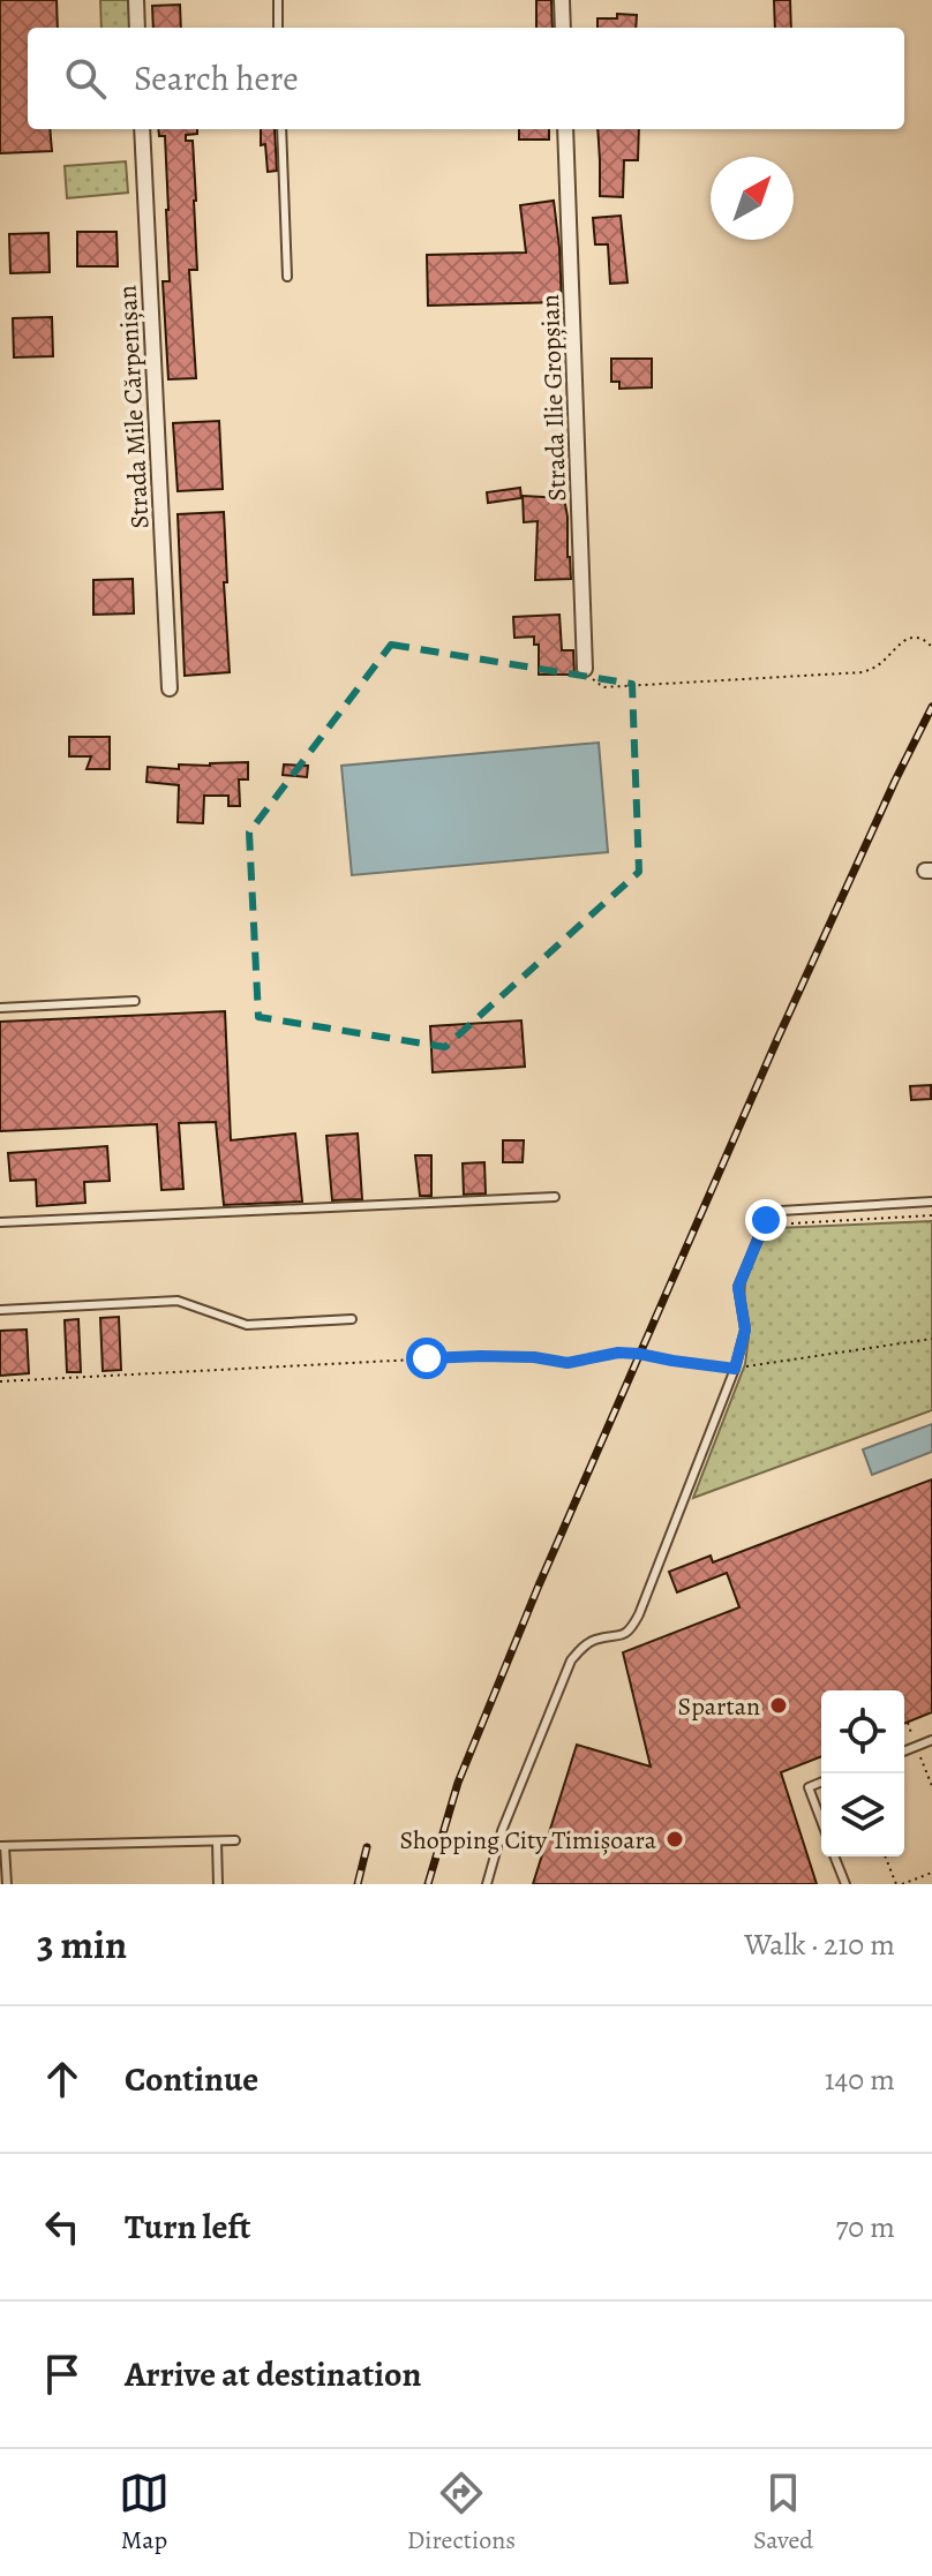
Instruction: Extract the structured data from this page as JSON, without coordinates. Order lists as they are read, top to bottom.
{
  "streets": {
    "street": ["Strada Ilie Gropșian", "Strada Mile Cărpenișan"]
  },
  "places": ["Spartan", "Shopping City Timișoara"],
  "north": "top right",
  "page": {
    "search": "Search here",
    "heading": ["3 min", "Walk · 210 m"],
    "list": [
      ["Continue", "140 m"],
      ["Turn left", "70 m"],
      "Arrive at destination"
    ],
    "nav": ["Map", "Directions", "Saved"]
  }
}
